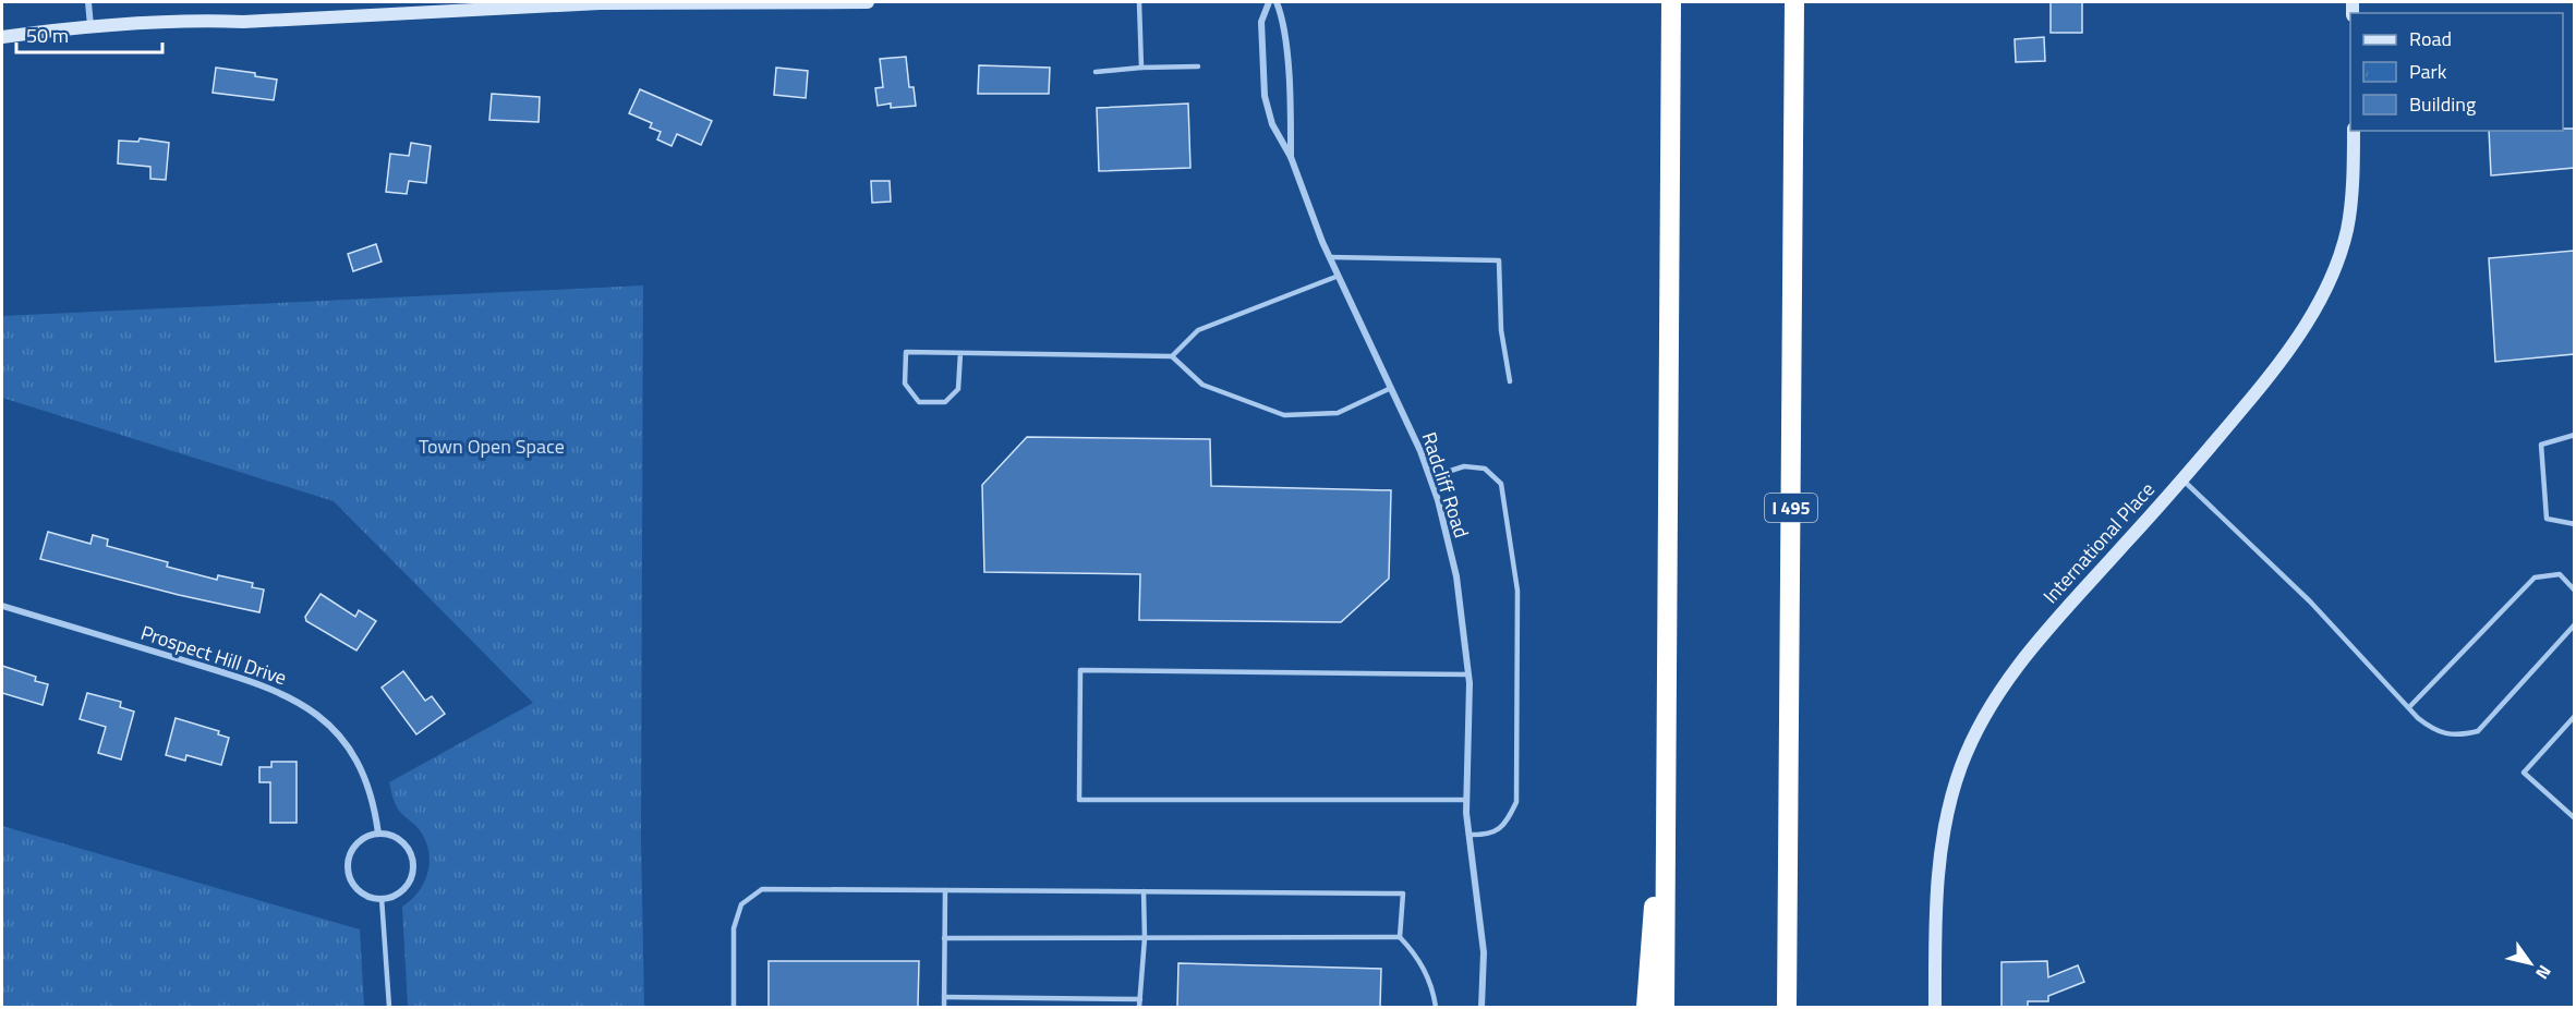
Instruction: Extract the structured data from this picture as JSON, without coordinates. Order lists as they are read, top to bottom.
{
  "streets": {
    "highway": ["I 495"],
    "main road": ["International Place"],
    "street": ["Radcliff Road", "Prospect Hill Drive"]
  },
  "parks": ["Town Open Space"],
  "legend": ["Road", "Park", "Building"],
  "scale_bar": "50 m",
  "north": "bottom right"
}
